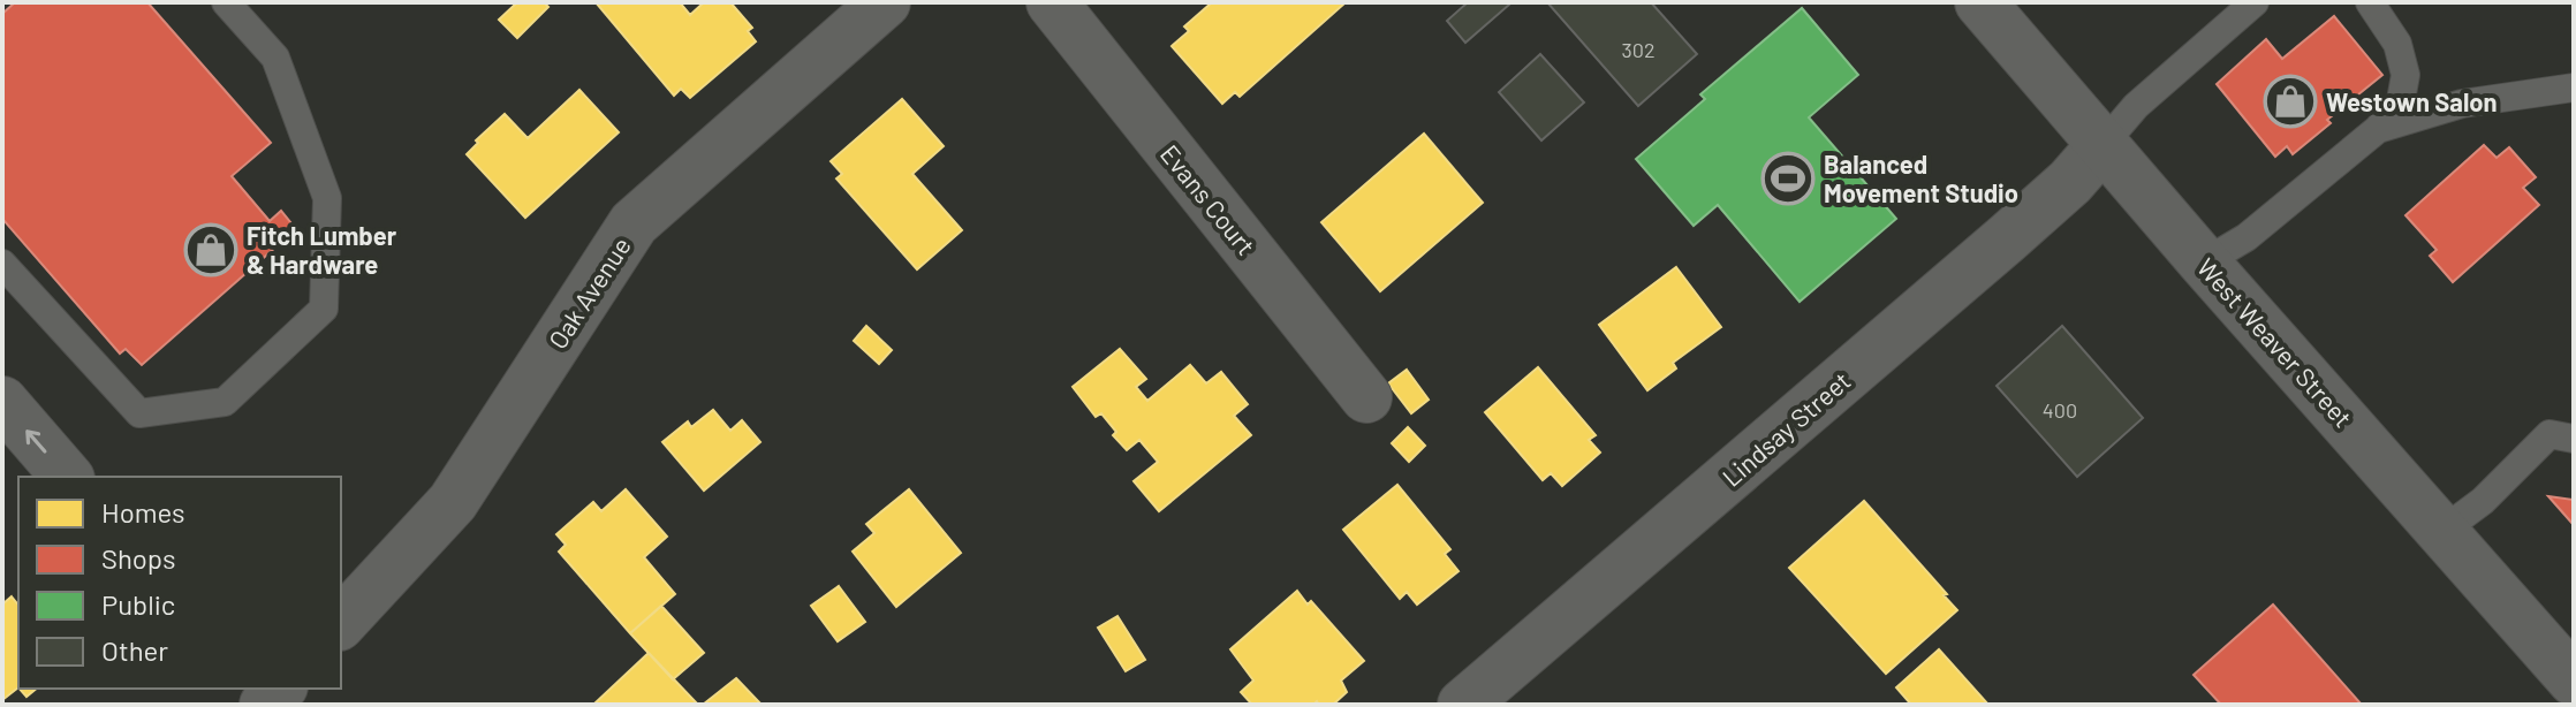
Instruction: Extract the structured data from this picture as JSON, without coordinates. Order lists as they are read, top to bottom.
{
  "streets": {
    "street": [
      "Evans Court",
      "Oak Avenue",
      "West Weaver Street",
      "Lindsay Street"
    ]
  },
  "crossings": [
    ["West Weaver Street", "Lindsay Street"]
  ],
  "places": {
    "shop": ["Westown Salon", "Fitch Lumber & Hardware"],
    "sports": ["Balanced Movement Studio"]
  },
  "house_numbers": ["302", "400"],
  "legend": [
    "Homes",
    "Shops",
    "Public",
    "Other"
  ]
}
